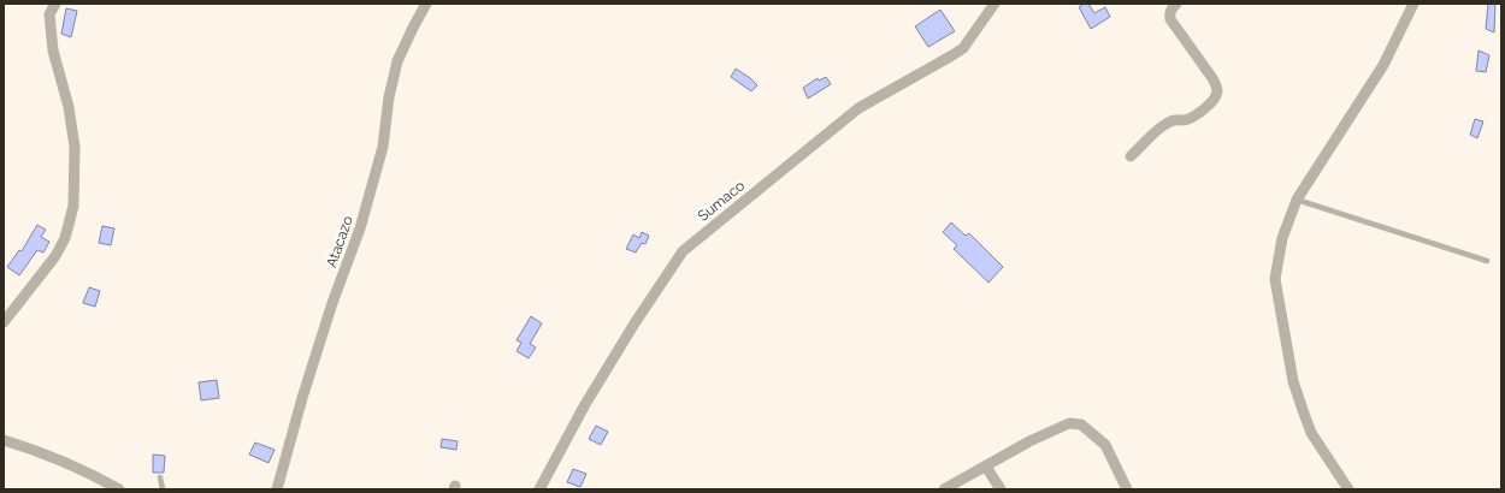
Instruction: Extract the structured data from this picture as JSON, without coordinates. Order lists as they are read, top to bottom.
{
  "streets": {
    "street": ["Sumaco", "Atacazo"]
  }
}
